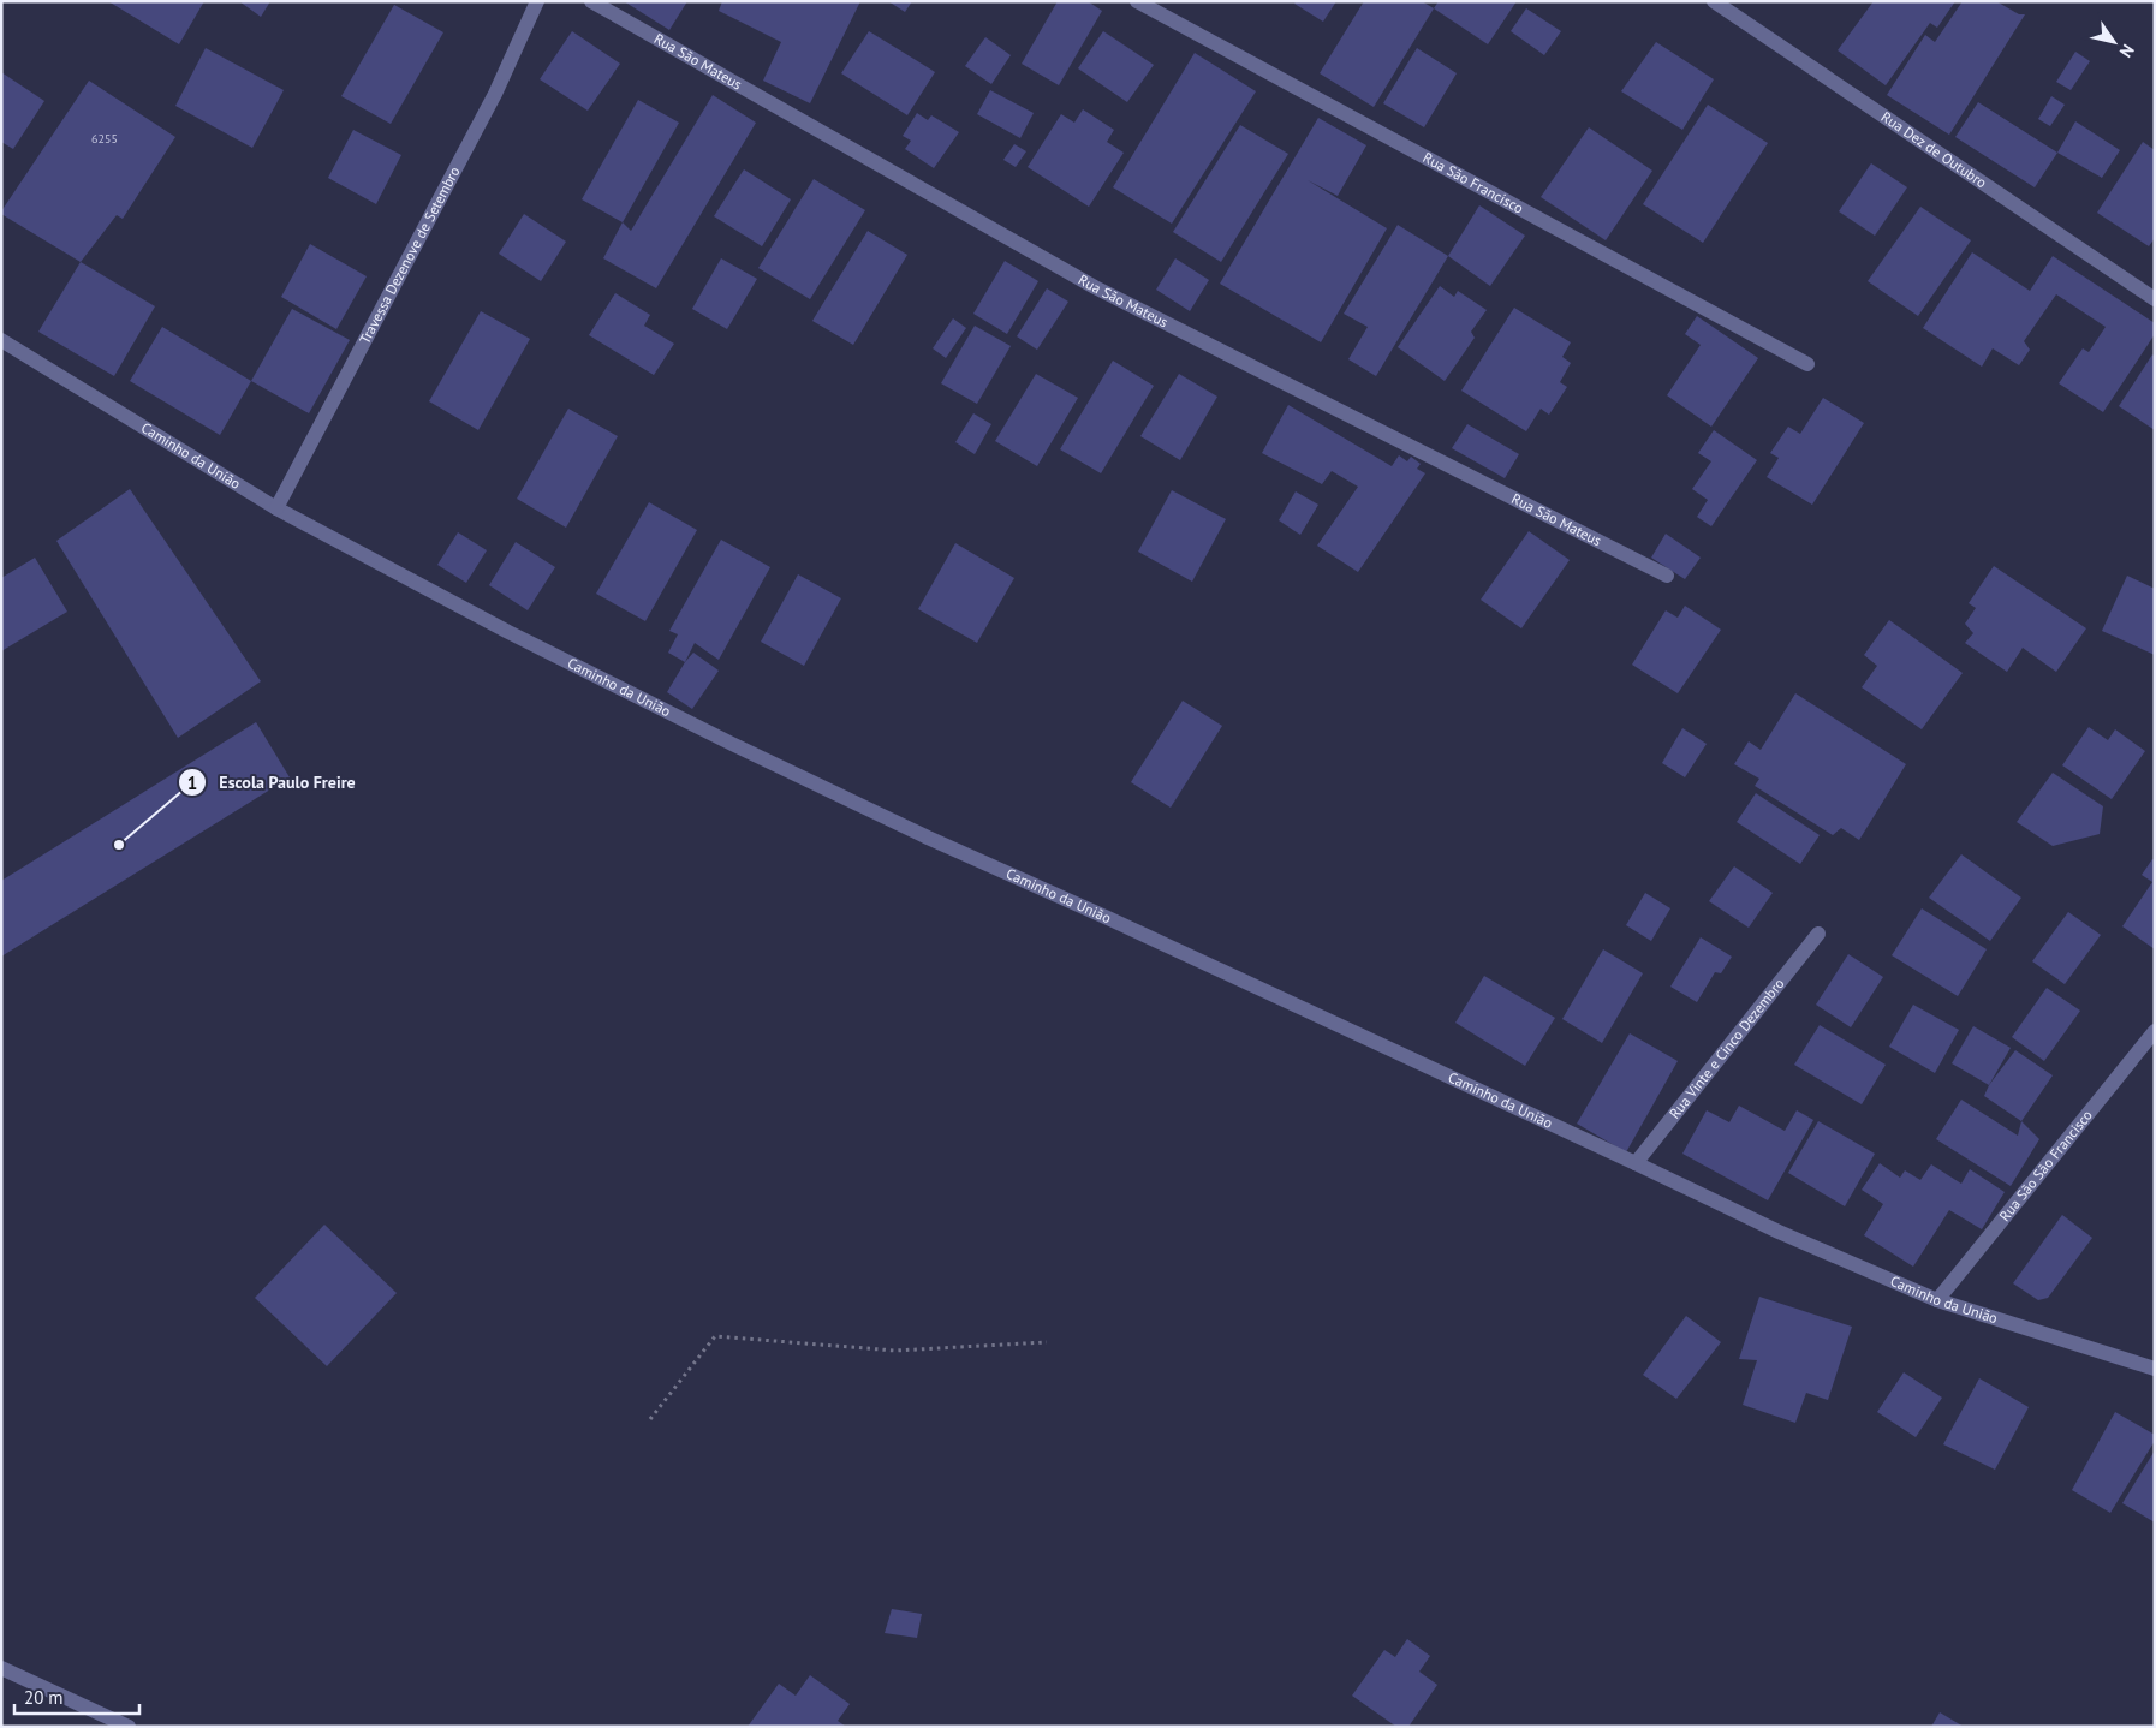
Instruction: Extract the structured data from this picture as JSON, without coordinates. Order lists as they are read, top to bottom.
{
  "streets": {
    "street": [
      "Rua São Mateus",
      "Rua Dez de Outubro",
      "Rua São Francisco",
      "Travessa Dezenove de Setembro",
      "Caminho da União",
      "Rua Vinte e Cinco Dezembro",
      "Rua São São Francisco"
    ]
  },
  "crossings": [
    ["Travessa Dezenove de Setembro", "Caminho da União"],
    ["Caminho da União", "Rua Vinte e Cinco Dezembro"],
    ["Caminho da União", "Rua São São Francisco"]
  ],
  "places": ["Escola Paulo Freire"],
  "house_numbers": ["6255"],
  "scale_bar": "20 m",
  "north": "bottom right"
}
